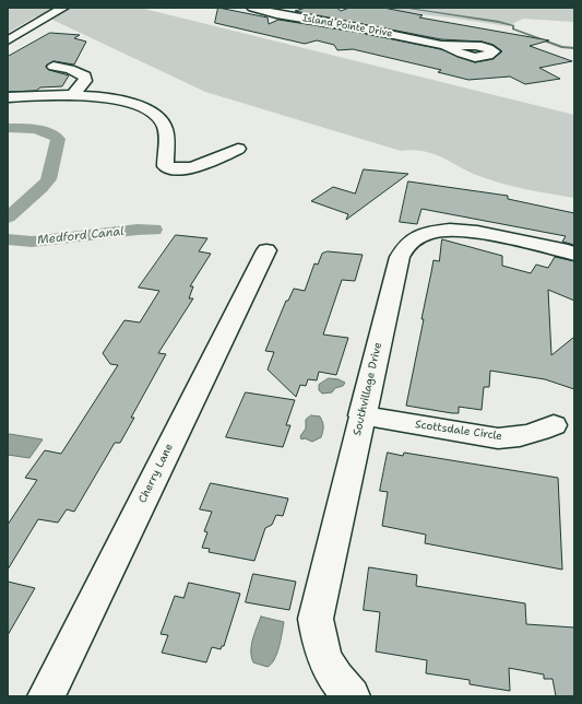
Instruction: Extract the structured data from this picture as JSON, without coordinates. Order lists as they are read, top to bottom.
{
  "streets": {
    "street": [
      "Island Pointe Drive",
      "Southvillage Drive",
      "Scottsdale Circle",
      "Cherry Lane"
    ]
  },
  "crossings": [
    ["Southvillage Drive", "Scottsdale Circle"]
  ],
  "water": ["Medford Canal"]
}
